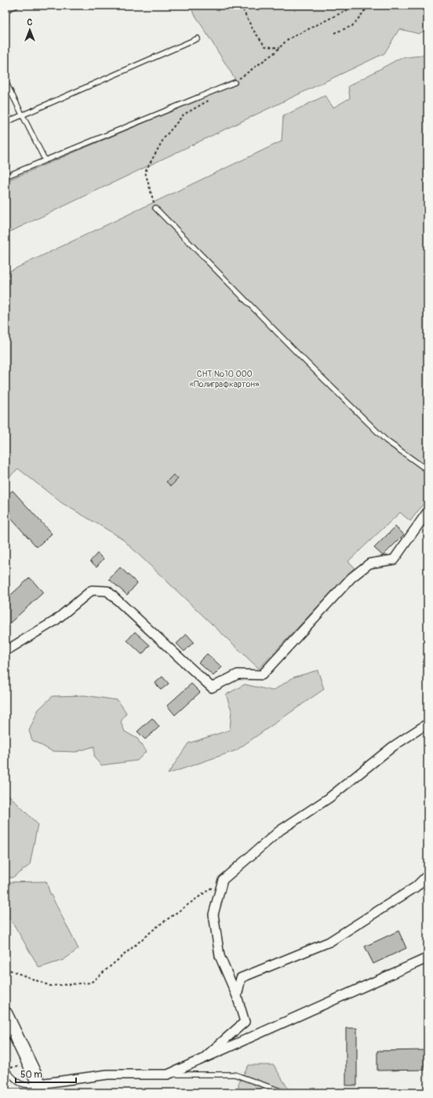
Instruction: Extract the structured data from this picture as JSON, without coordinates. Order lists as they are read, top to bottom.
{
  "parks": ["СНТ №10 ООО «Полиграфкартон»"],
  "scale_bar": "50 m",
  "north": "top"
}
